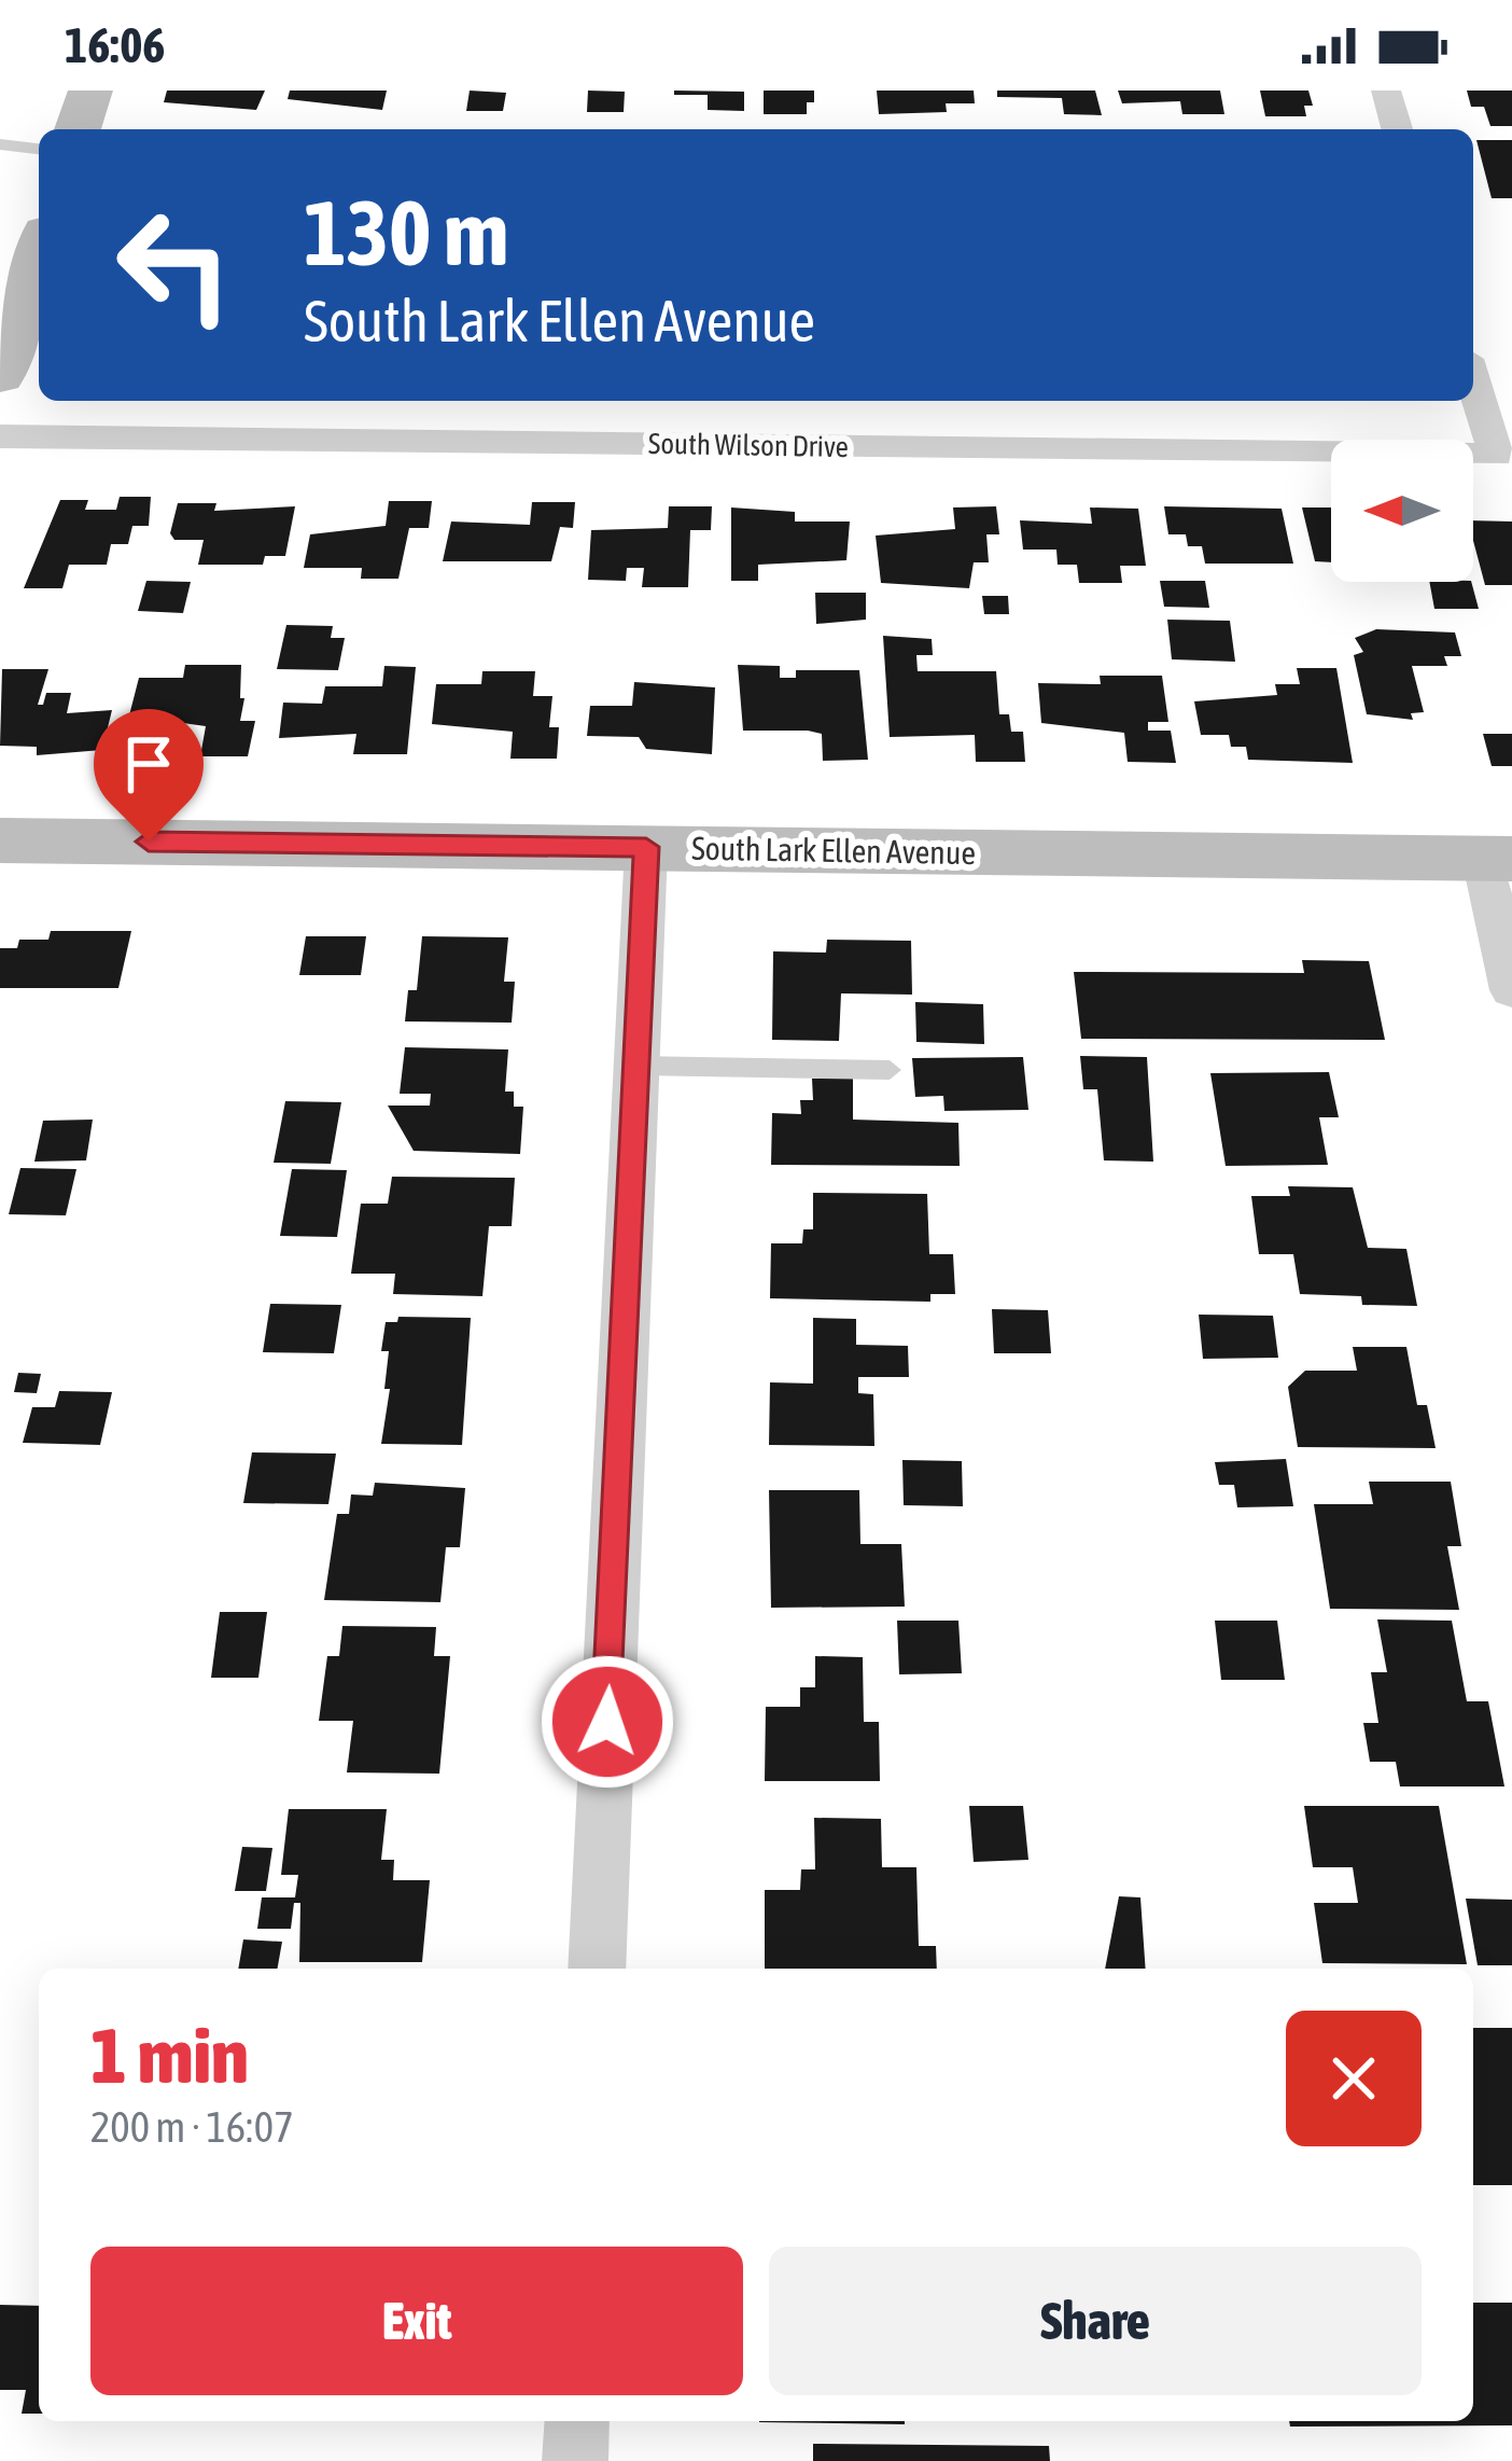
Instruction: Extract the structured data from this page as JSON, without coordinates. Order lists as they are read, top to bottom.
{
  "streets": {
    "street": ["South Wilson Drive", "South Lark Ellen Avenue"]
  },
  "north": "left",
  "page": {
    "status": "16:06",
    "turn": ["130 m", "South Lark Ellen Avenue"],
    "heading": ["1 min", "200 m · 16:07"],
    "buttons": ["Exit", "Share"]
  }
}
